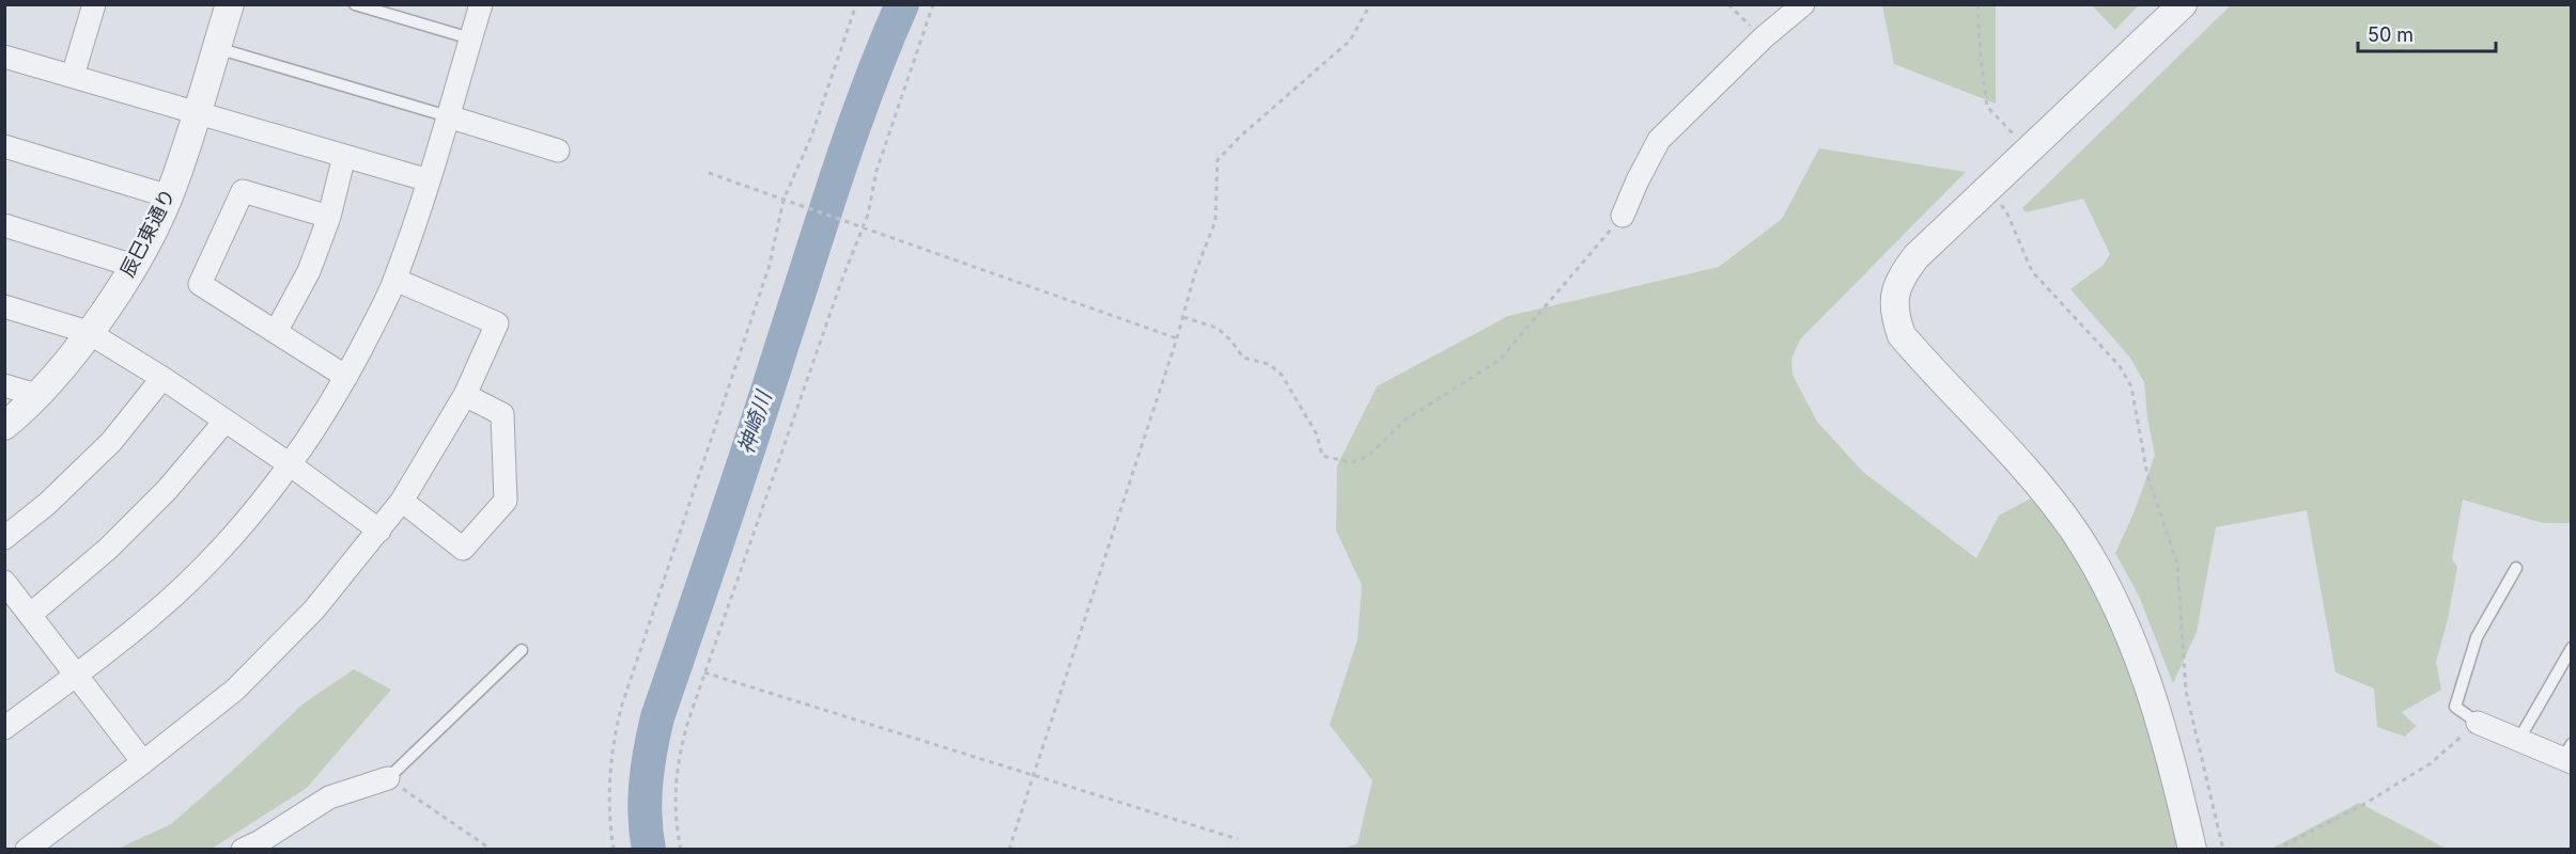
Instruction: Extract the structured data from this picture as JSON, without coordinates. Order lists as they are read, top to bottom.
{
  "streets": {
    "street": ["辰巳東通り"]
  },
  "water": ["神崎川"],
  "scale_bar": "50 m"
}
